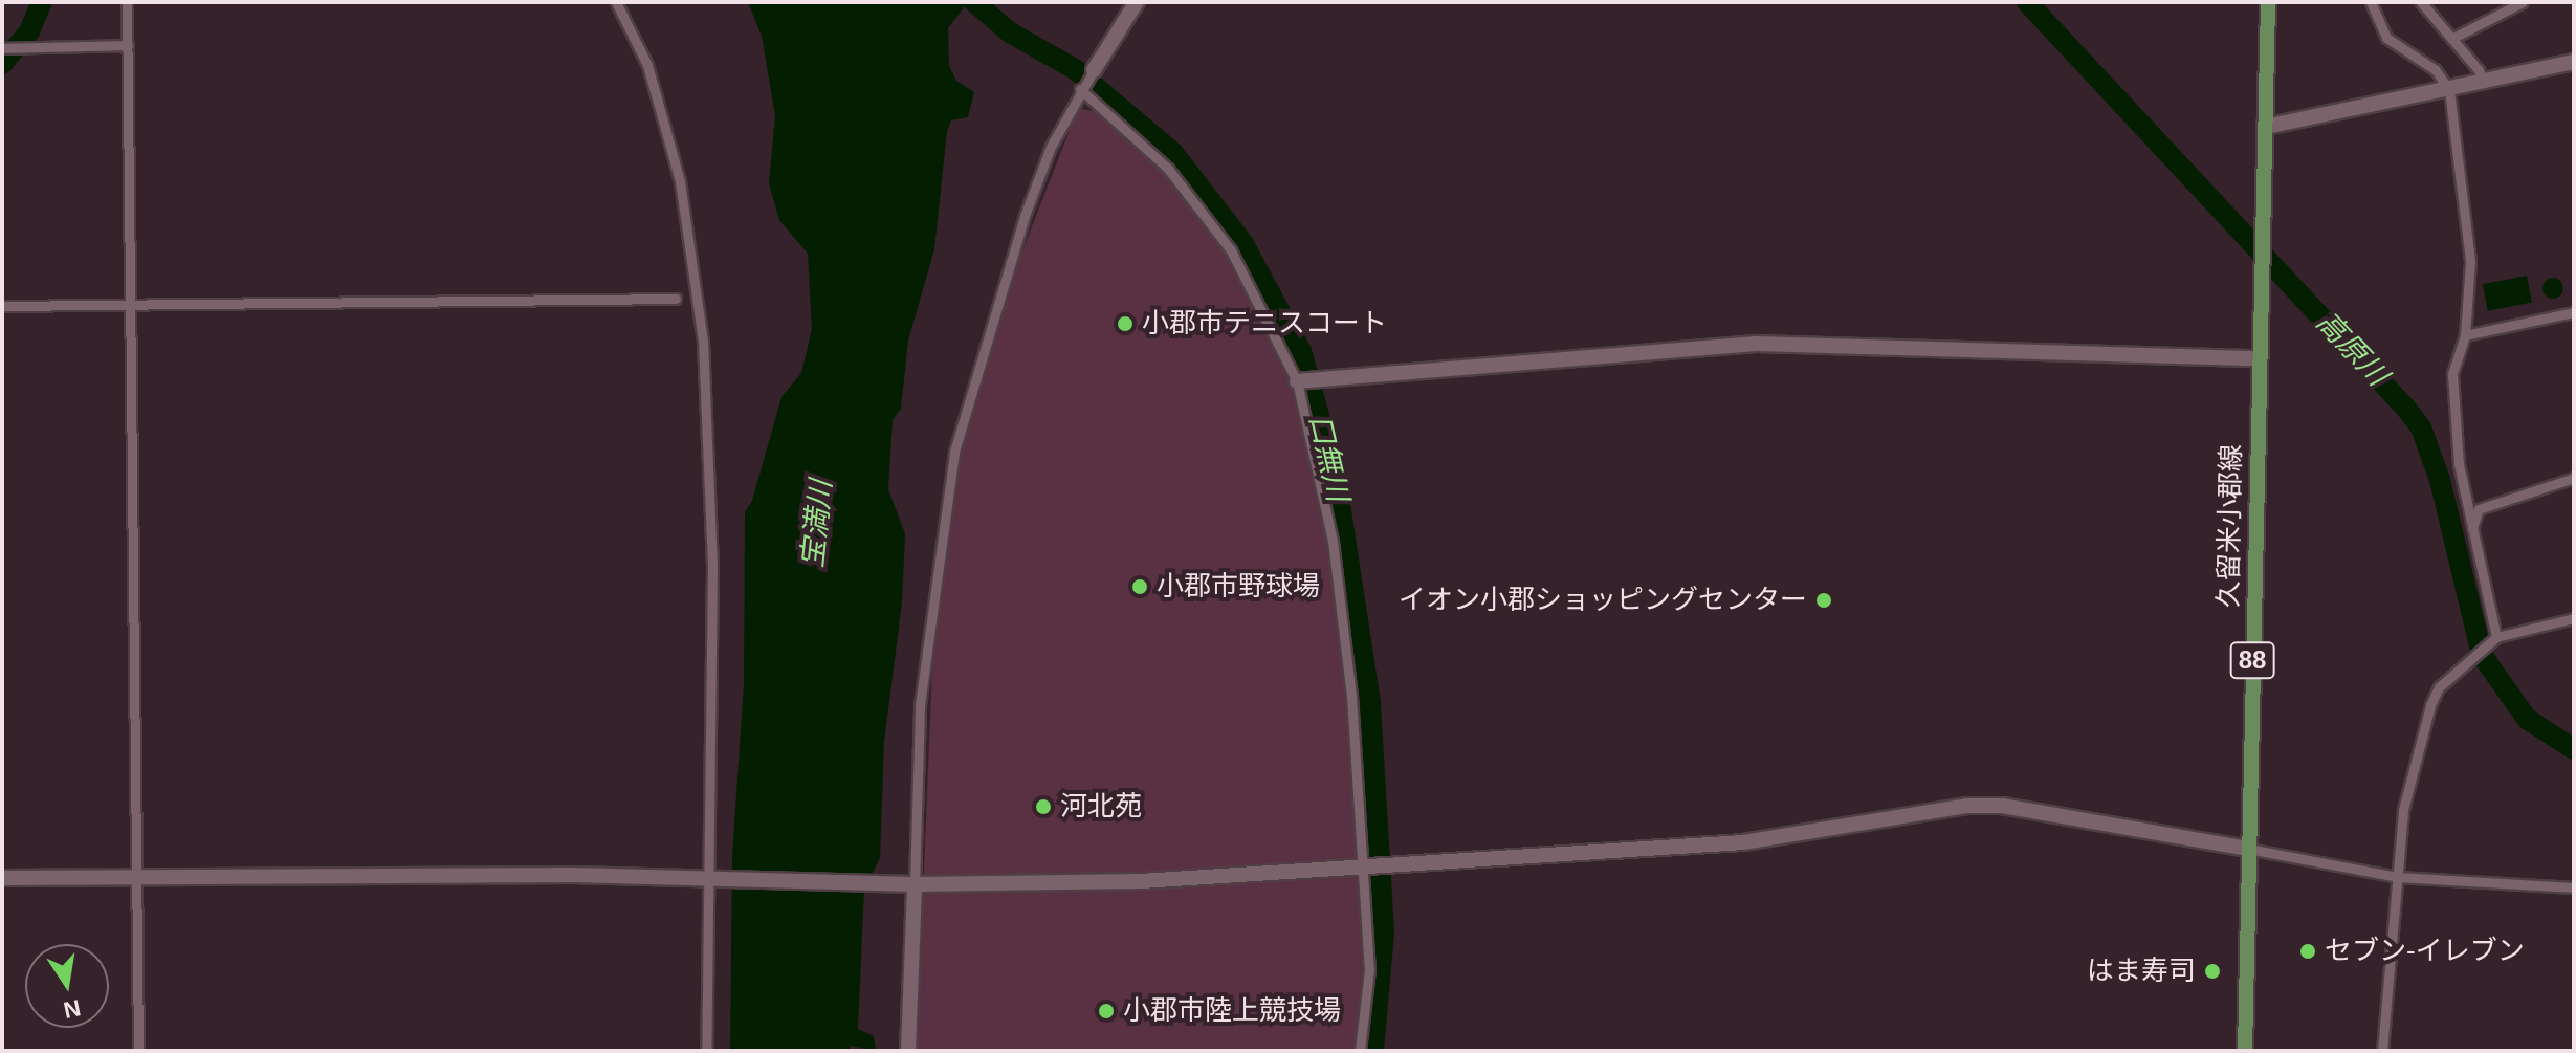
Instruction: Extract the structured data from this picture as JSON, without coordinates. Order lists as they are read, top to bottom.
{
  "streets": {
    "main road": ["久留米小郡線", "88"]
  },
  "water": ["高原川", "口無川", "宝満川"],
  "places": [
    "小郡市テニスコート",
    "小郡市野球場",
    "イオン小郡ショッピングセンター",
    "河北苑",
    "セブン-イレブン",
    "はま寿司",
    "小郡市陸上競技場"
  ],
  "north": "bottom"
}
